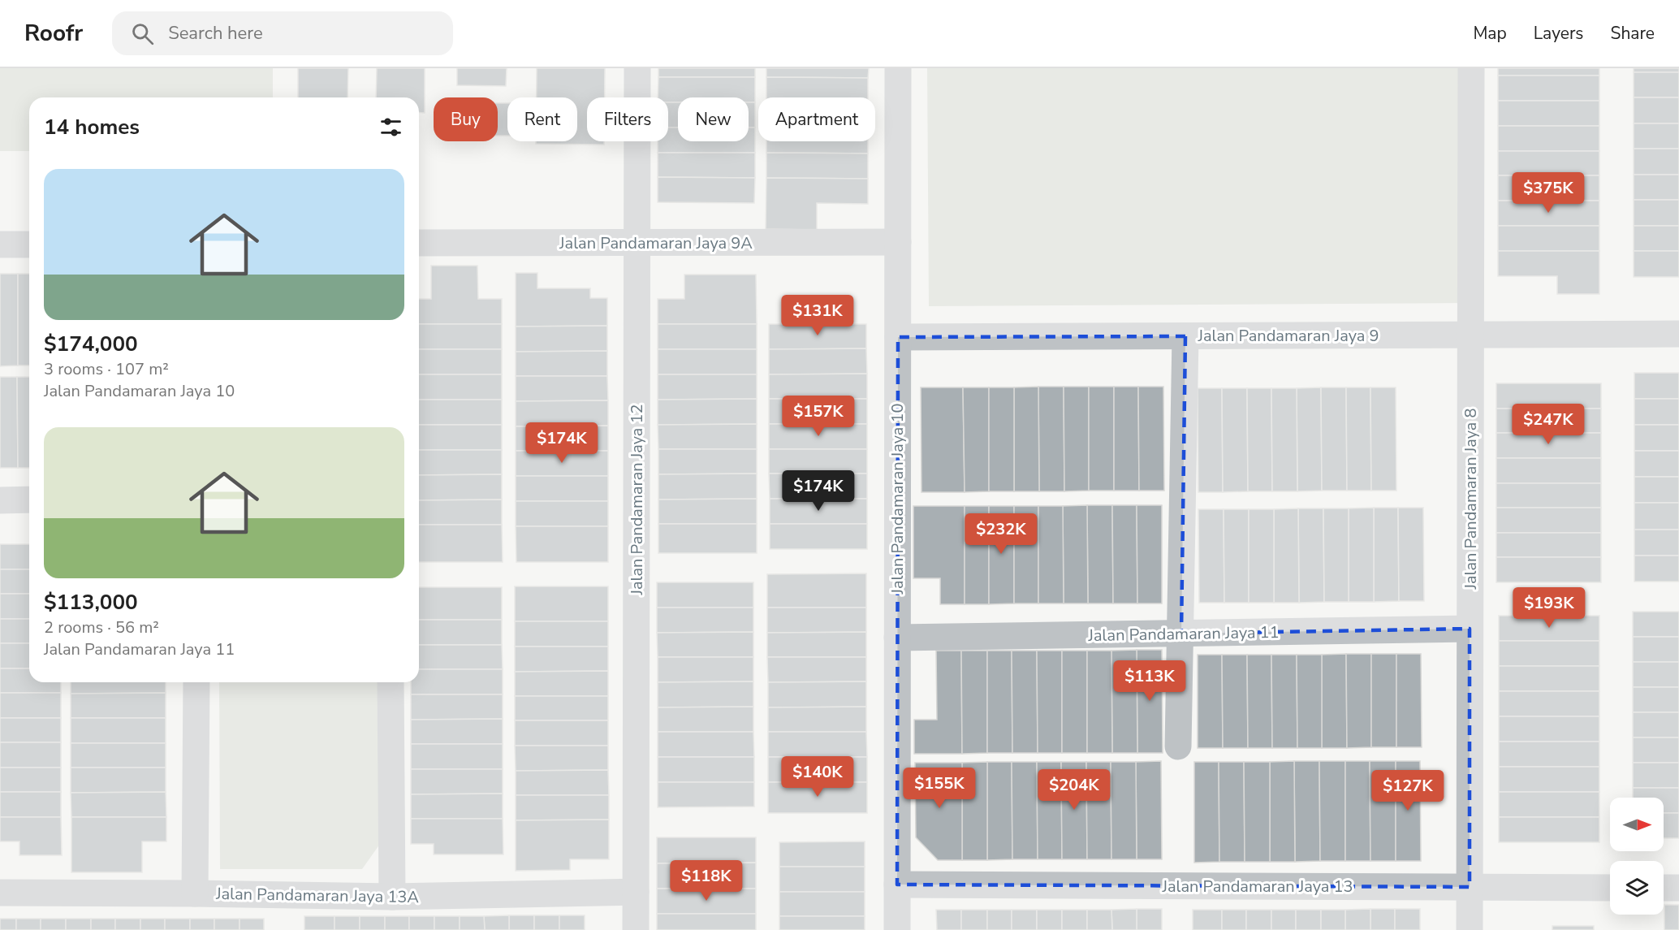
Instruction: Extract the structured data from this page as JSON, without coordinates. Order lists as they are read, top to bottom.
{
  "streets": {
    "street": [
      "Jalan Pandamaran Jaya 9A",
      "Jalan Pandamaran Jaya 9",
      "Jalan Pandamaran Jaya 10",
      "Jalan Pandamaran Jaya 8",
      "Jalan Pandamaran Jaya 12",
      "Jalan Pandamaran Jaya 11",
      "Jalan Pandamaran Jaya 13",
      "Jalan Pandamaran Jaya 13A"
    ]
  },
  "crossings": [
    ["Jalan Pandamaran Jaya 9A", "Jalan Pandamaran Jaya 10"],
    ["Jalan Pandamaran Jaya 9A", "Jalan Pandamaran Jaya 12"],
    ["Jalan Pandamaran Jaya 9", "Jalan Pandamaran Jaya 10"],
    ["Jalan Pandamaran Jaya 9", "Jalan Pandamaran Jaya 8"],
    ["Jalan Pandamaran Jaya 10", "Jalan Pandamaran Jaya 11"],
    ["Jalan Pandamaran Jaya 10", "Jalan Pandamaran Jaya 13"],
    ["Jalan Pandamaran Jaya 8", "Jalan Pandamaran Jaya 11"],
    ["Jalan Pandamaran Jaya 8", "Jalan Pandamaran Jaya 13"],
    ["Jalan Pandamaran Jaya 12", "Jalan Pandamaran Jaya 13A"]
  ],
  "north": "right",
  "page": {
    "header": "Roofr",
    "search": "Search here",
    "nav": ["Map", "Layers", "Share"],
    "chip": [
      "Buy",
      "Rent",
      "Filters",
      "New",
      "Apartment"
    ],
    "heading": "14 homes",
    "list": [
      {
        "name": "$174,000",
        "note": "3 rooms · 107 m² · Jalan Pandamaran Jaya 10"
      },
      {
        "name": "$113,000",
        "note": "2 rooms · 56 m² · Jalan Pandamaran Jaya 11"
      }
    ],
    "price": [
      "$375K",
      "$131K",
      "$157K",
      "$247K",
      "$174K",
      "$174K",
      "$232K",
      "$193K",
      "$113K",
      "$140K",
      "$155K",
      "$204K",
      "$127K",
      "$118K"
    ]
  }
}
